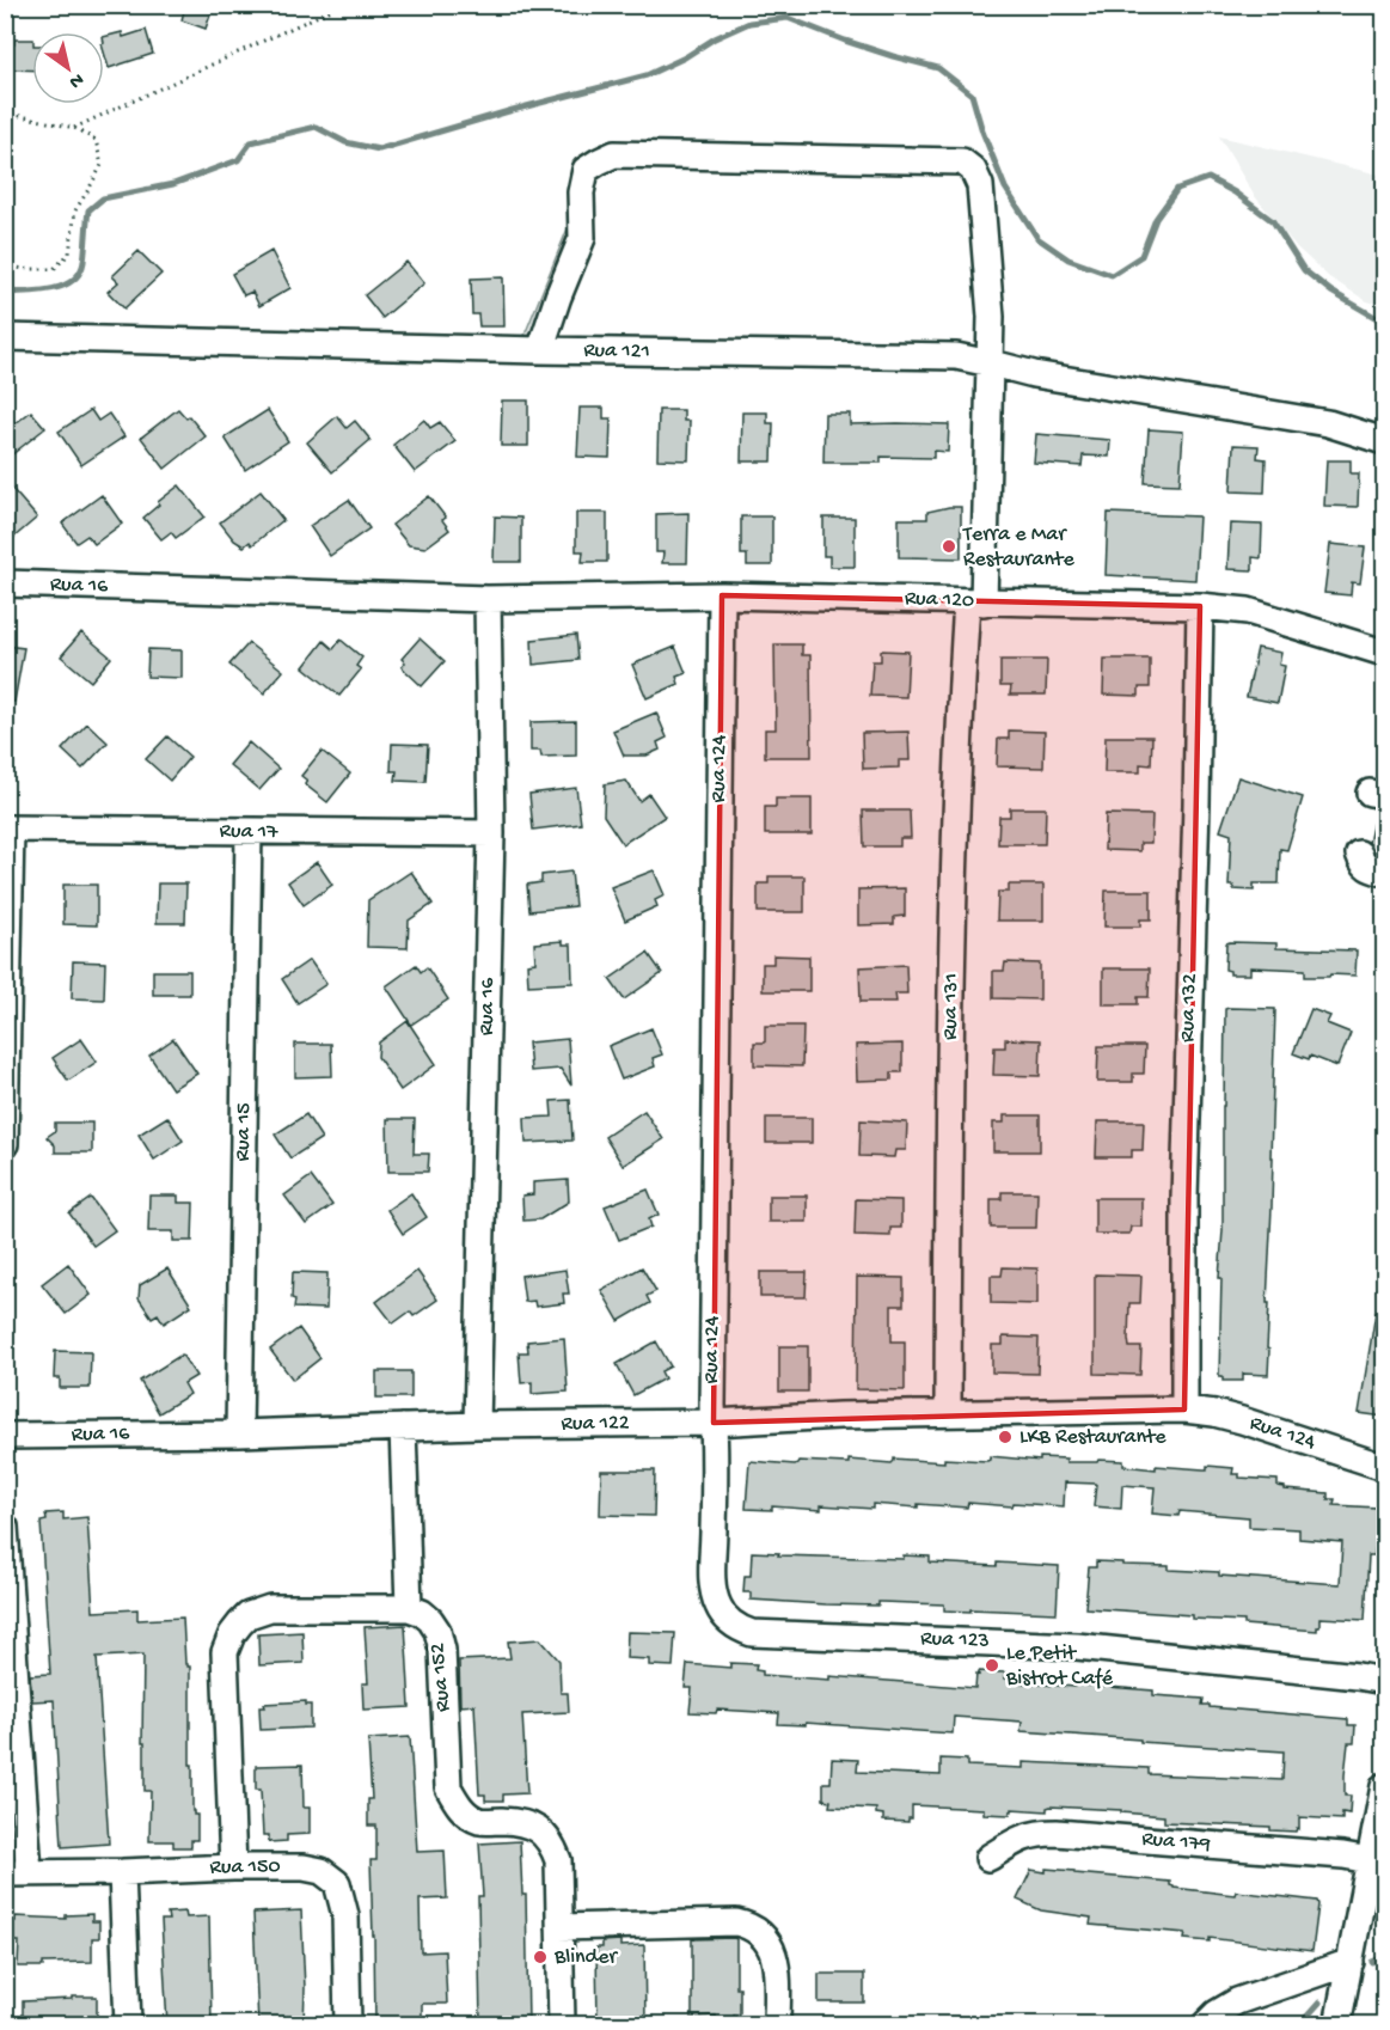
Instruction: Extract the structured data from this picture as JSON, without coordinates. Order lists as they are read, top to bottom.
{
  "streets": {
    "street": [
      "Rua 121",
      "Rua 16",
      "Rua 120",
      "Rua 124",
      "Rua 17",
      "Rua 131",
      "Rua 132",
      "Rua 15",
      "Rua 122",
      "Rua 123",
      "Rua 152",
      "Rua 179",
      "Rua 150"
    ]
  },
  "crossings": [
    ["Rua 16", "Rua 120"],
    ["Rua 16", "Rua 17"],
    ["Rua 16", "Rua 15"],
    ["Rua 16", "Rua 122"],
    ["Rua 120", "Rua 124"],
    ["Rua 120", "Rua 131"],
    ["Rua 120", "Rua 132"],
    ["Rua 124", "Rua 131"],
    ["Rua 124", "Rua 132"],
    ["Rua 124", "Rua 122"],
    ["Rua 124", "Rua 123"],
    ["Rua 17", "Rua 15"],
    ["Rua 122", "Rua 123"]
  ],
  "places": [
    "Terra e Mar Restaurante",
    "LKB Restaurante",
    "Le Petit Bistrot Café",
    "Blinder"
  ],
  "north": "bottom right"
}
